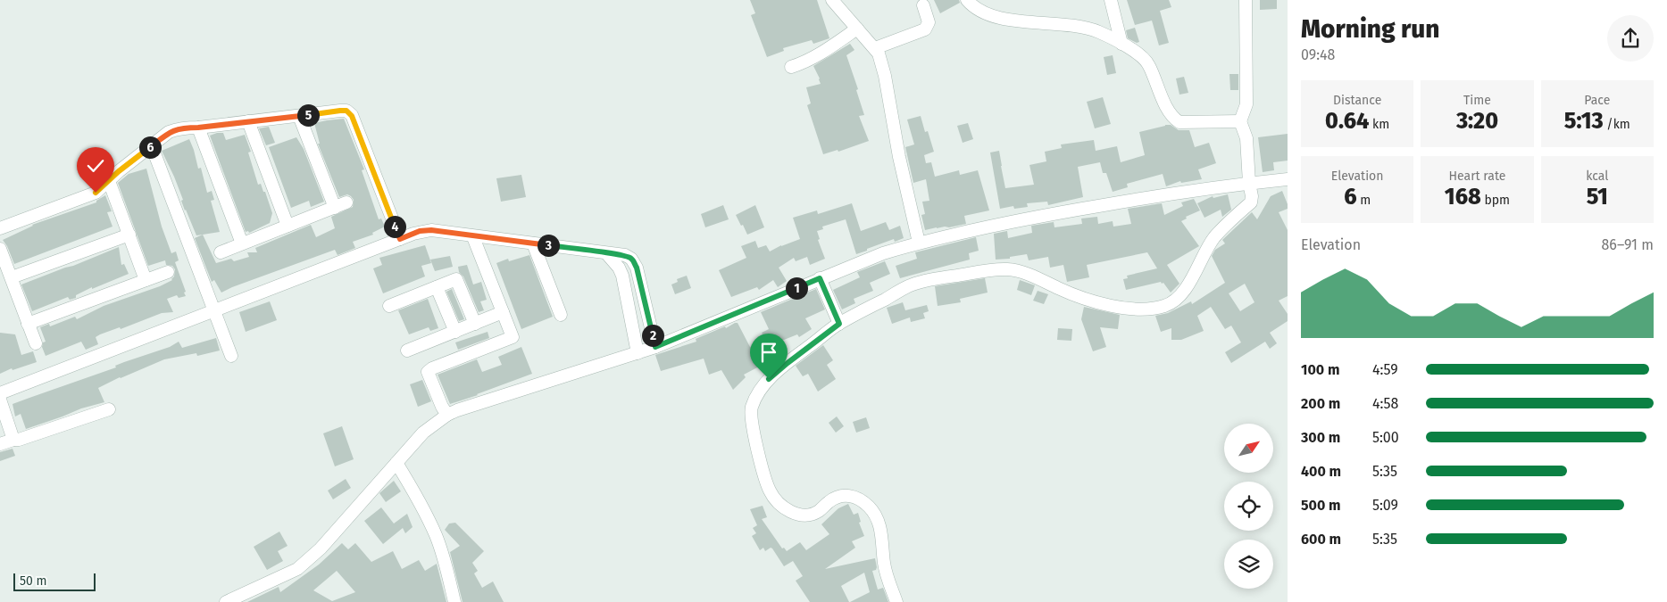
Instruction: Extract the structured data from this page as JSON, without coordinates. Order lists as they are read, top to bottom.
{
  "scale_bar": "50 m",
  "north": "top right",
  "page": {
    "heading": ["Morning run", "09:48"],
    "stats": [
      ["Distance", "0.64 km"],
      ["Time", "3:20"],
      ["Pace", "5:13 /km"],
      ["Elevation", "6 m"],
      ["Heart rate", "168 bpm"],
      ["kcal", "51"]
    ],
    "pins": [
      "5",
      "6",
      "4",
      "3",
      "1",
      "2"
    ],
    "chart": ["Elevation", "86–91 m"],
    "list": [
      {
        "name": "100 m",
        "note": "4:59"
      },
      {
        "name": "200 m",
        "note": "4:58"
      },
      {
        "name": "300 m",
        "note": "5:00"
      },
      {
        "name": "400 m",
        "note": "5:35"
      },
      {
        "name": "500 m",
        "note": "5:09"
      },
      {
        "name": "600 m",
        "note": "5:35"
      }
    ],
    "scale": "50 m"
  }
}
